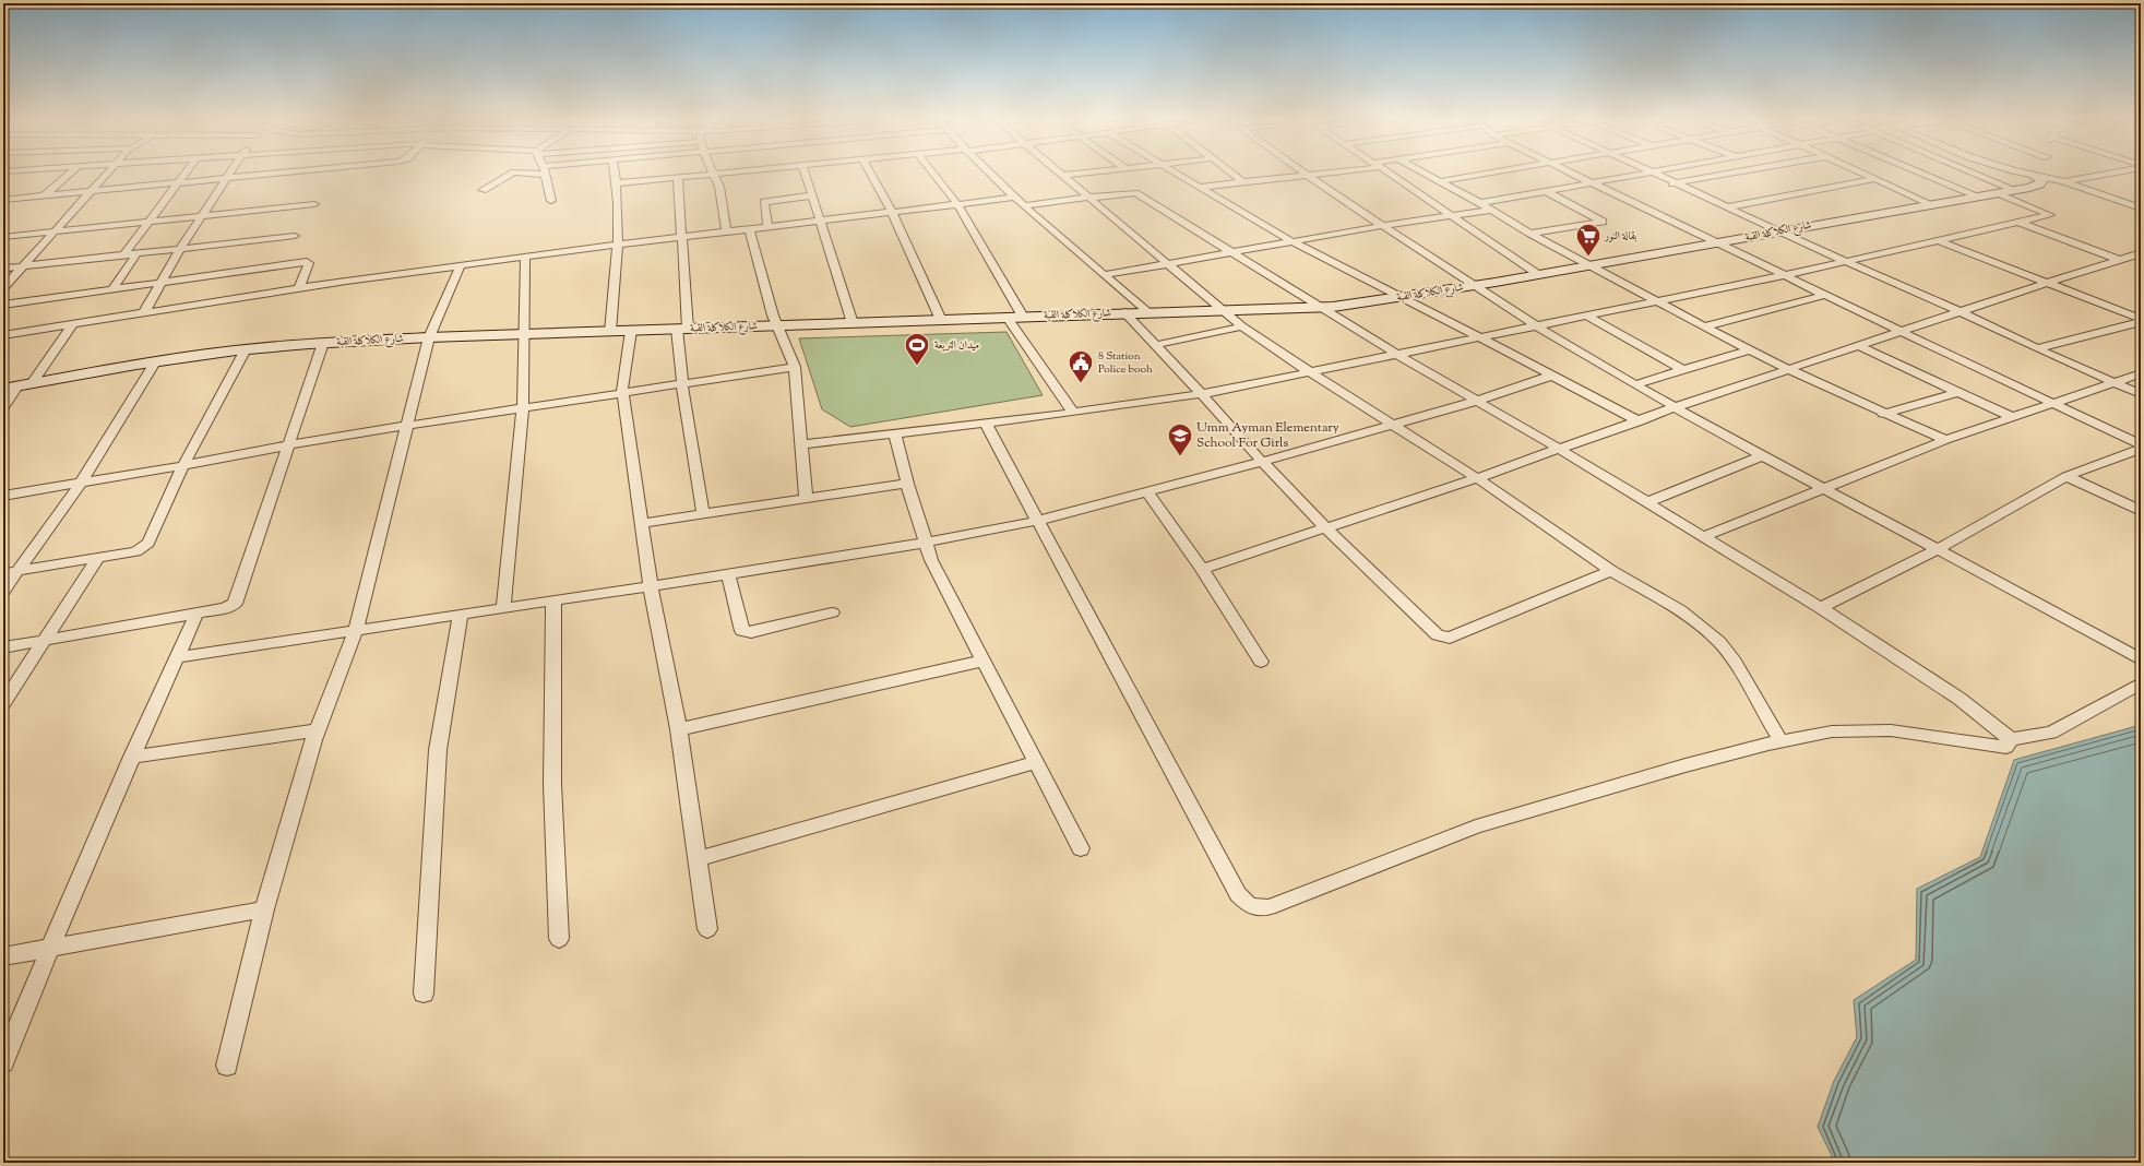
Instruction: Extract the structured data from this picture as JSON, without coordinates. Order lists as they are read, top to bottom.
{
  "streets": {
    "street": ["شارع الكلاكلة القبة"]
  },
  "places": {
    "supermarket": ["بقالة النور"],
    "sports": ["ميدان التريعة"],
    "public building": ["8 Station Police booh"],
    "school or university": ["Umm Ayman Elementary School For Girls"]
  }
}
